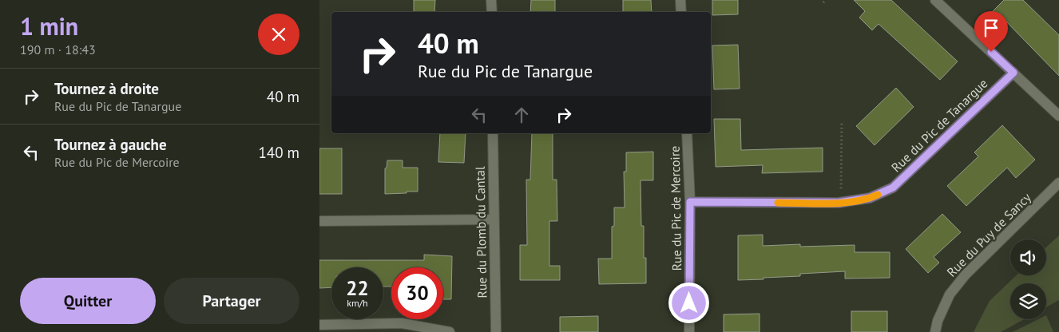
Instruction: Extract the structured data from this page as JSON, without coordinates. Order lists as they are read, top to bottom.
{
  "streets": {
    "street": [
      "Rue du Pic de Tanargue",
      "Rue du Pic de Mercoire",
      "Rue du Plomb du Cantal",
      "Rue du Puy de Sancy"
    ]
  },
  "crossings": [
    ["Rue du Pic de Tanargue", "Rue du Pic de Mercoire"]
  ],
  "page": {
    "heading": ["1 min", "190 m · 18:43"],
    "turn": ["40 m", "Rue du Pic de Tanargue"],
    "list": [
      {
        "name": "Tournez à droite",
        "note": "Rue du Pic de Tanargue",
        "value": "40 m"
      },
      {
        "name": "Tournez à gauche",
        "note": "Rue du Pic de Mercoire",
        "value": "140 m"
      }
    ],
    "speed": "22 km/h",
    "limit": "30",
    "buttons": ["Quitter", "Partager"]
  }
}
